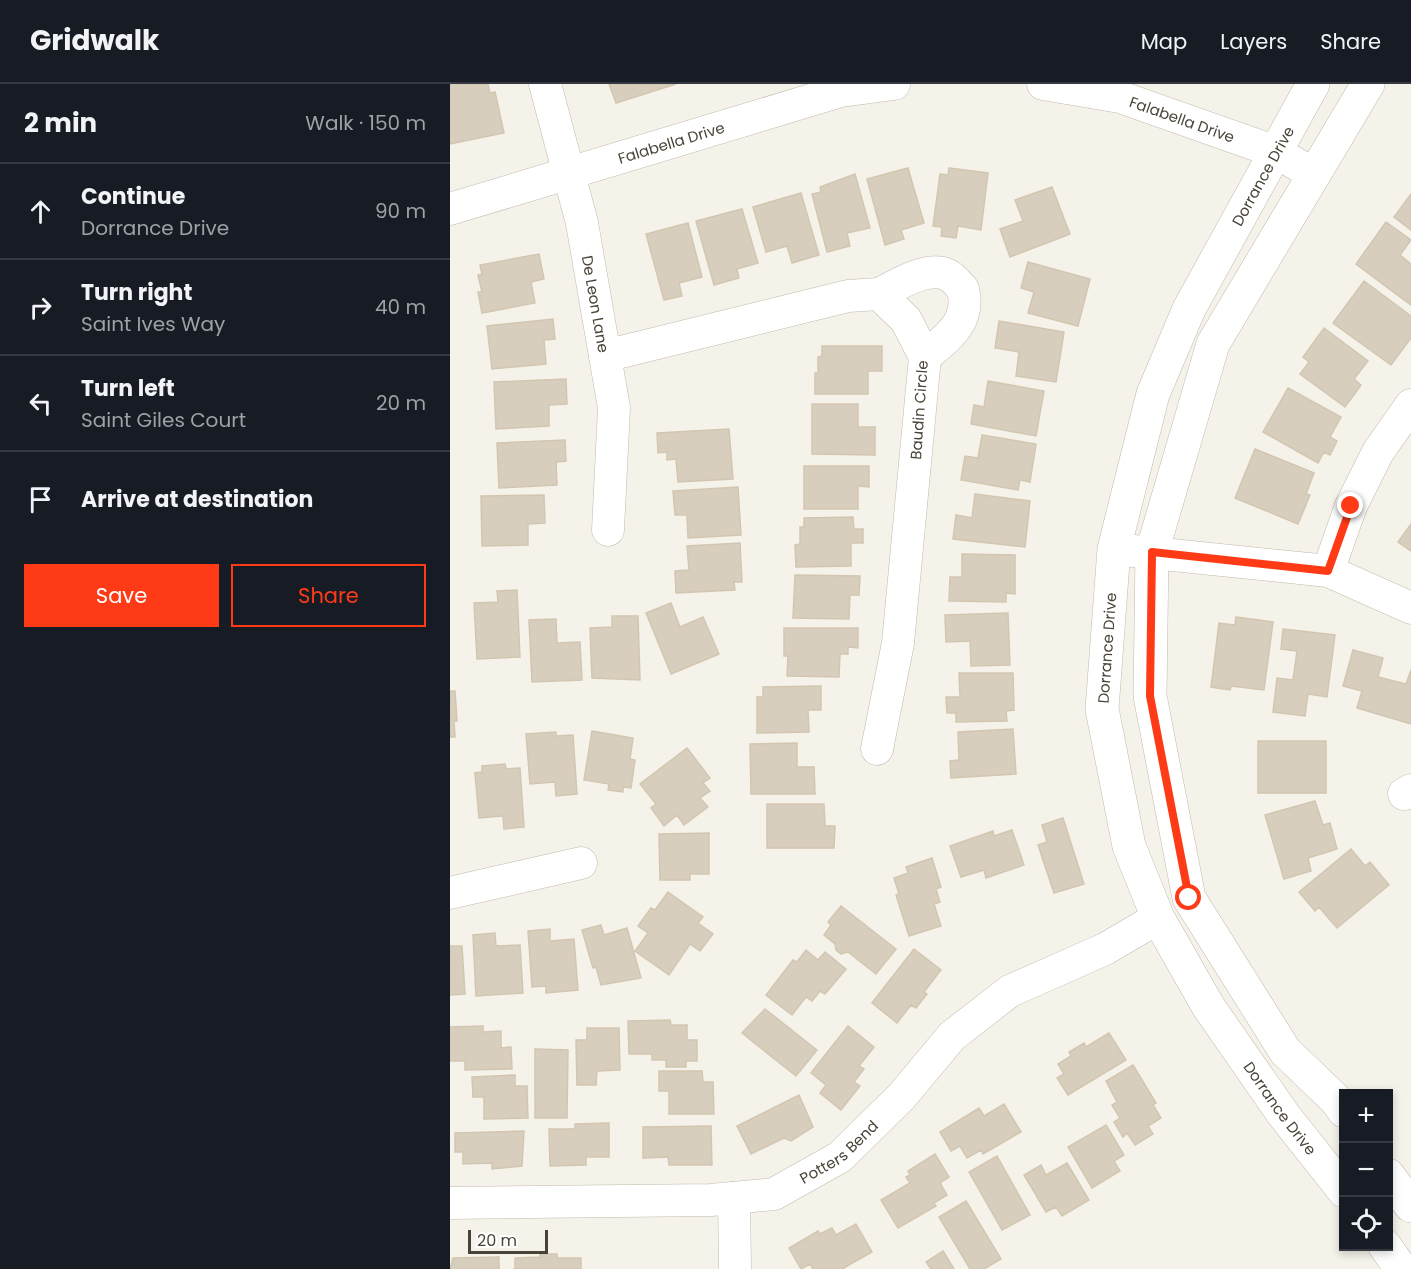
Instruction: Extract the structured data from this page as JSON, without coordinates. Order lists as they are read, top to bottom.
{
  "streets": {
    "street": [
      "Falabella Drive",
      "Dorrance Drive",
      "De Leon Lane",
      "Baudin Circle",
      "Potters Bend"
    ]
  },
  "crossings": [
    ["Falabella Drive", "Dorrance Drive"],
    ["Falabella Drive", "De Leon Lane"],
    ["Dorrance Drive", "Potters Bend"]
  ],
  "scale_bar": "20 m",
  "page": {
    "header": "Gridwalk",
    "nav": ["Map", "Layers", "Share"],
    "heading": ["2 min", "Walk · 150 m"],
    "list": [
      ["Continue", "Dorrance Drive", "90 m"],
      ["Turn right", "Saint Ives Way", "40 m"],
      ["Turn left", "Saint Giles Court", "20 m"],
      "Arrive at destination"
    ],
    "buttons": ["Save", "Share"],
    "map_buttons": ["+", "−"],
    "scale": "20 m"
  }
}
